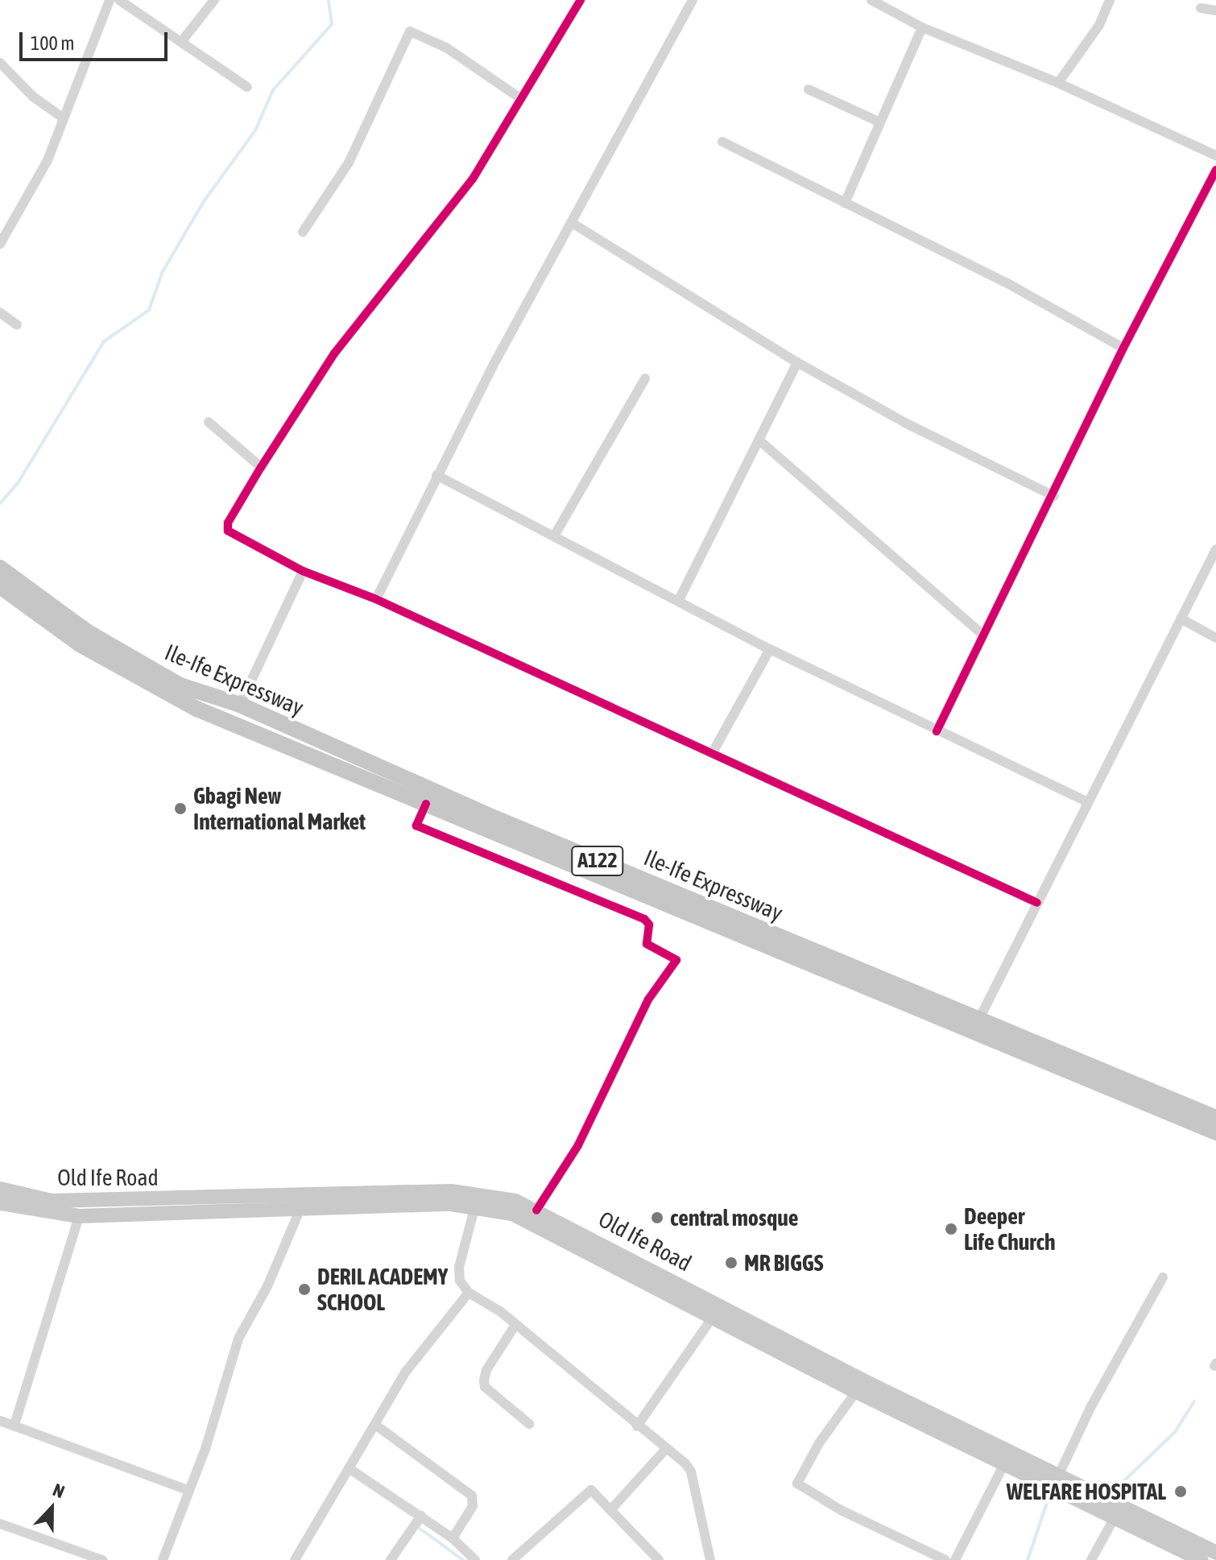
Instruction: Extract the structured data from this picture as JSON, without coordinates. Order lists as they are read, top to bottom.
{
  "streets": {
    "highway": ["Ile-Ife Expressway", "A122"],
    "main road": ["Old Ife Road"]
  },
  "places": [
    "Gbagi New International Market",
    "central mosque",
    "Deeper Life Church",
    "MR BIGGS",
    "DERIL ACADEMY SCHOOL",
    "WELFARE HOSPITAL"
  ],
  "scale_bar": "100 m",
  "north": "top"
}
